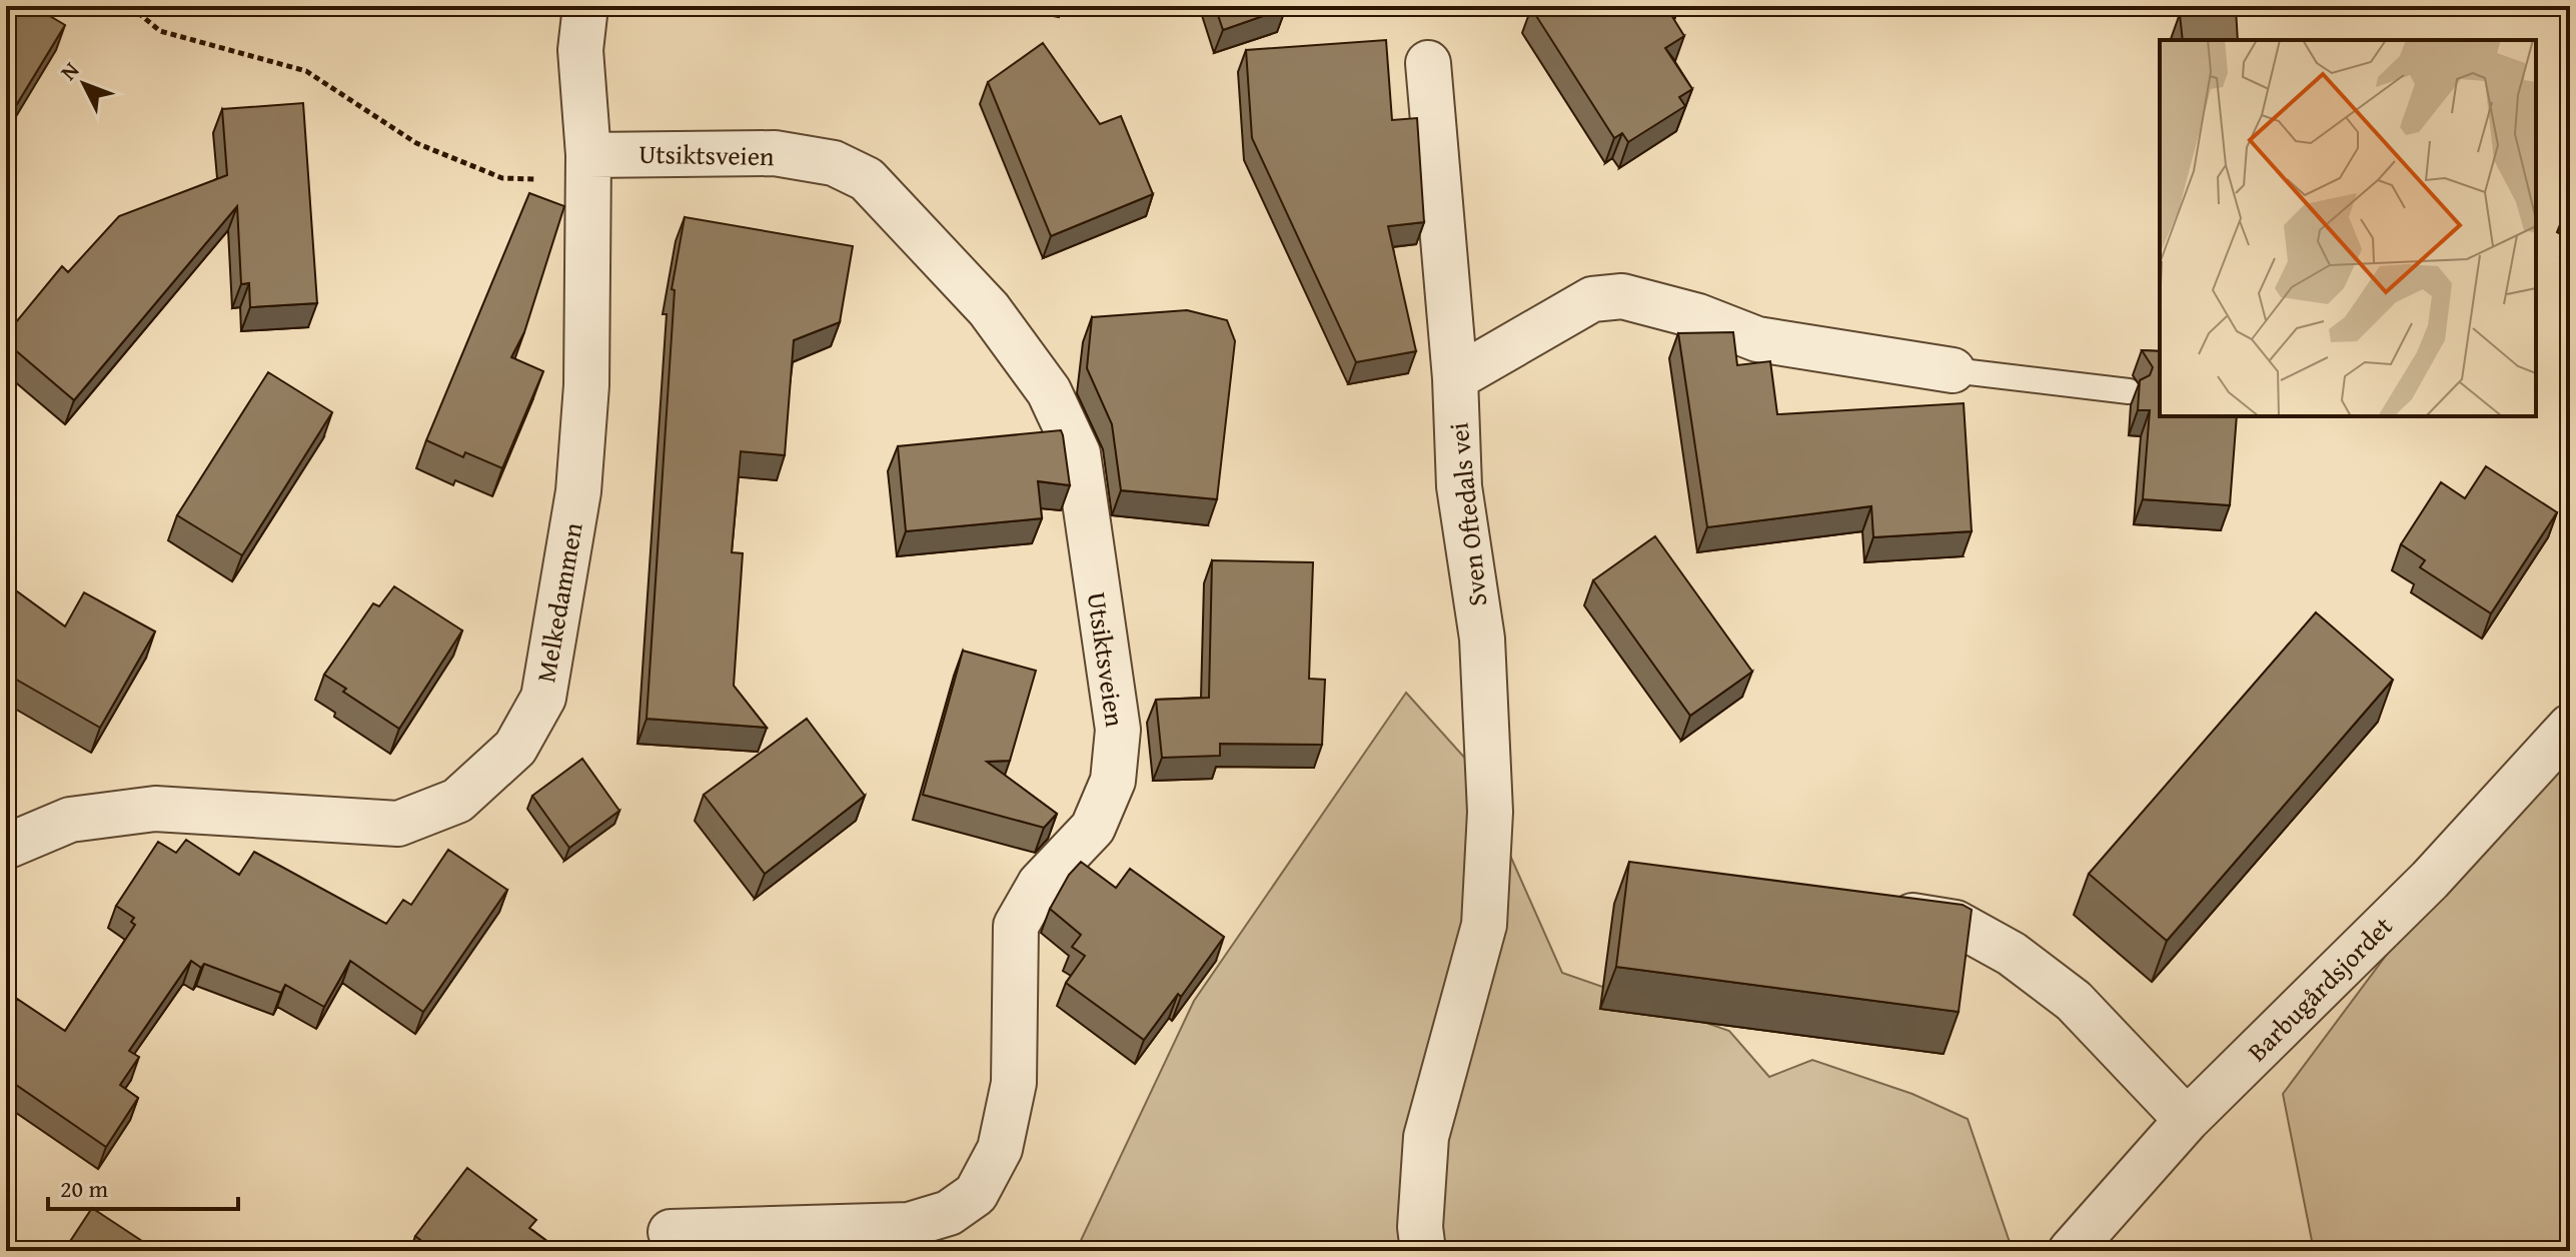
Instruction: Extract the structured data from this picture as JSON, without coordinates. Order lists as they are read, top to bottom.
{
  "streets": {
    "street": [
      "Utsiktsveien",
      "Sven Oftedals vei",
      "Melkedammen",
      "Barbugårdsjordet"
    ]
  },
  "crossings": [
    ["Utsiktsveien", "Melkedammen"]
  ],
  "scale_bar": "20 m",
  "north": "top left"
}
